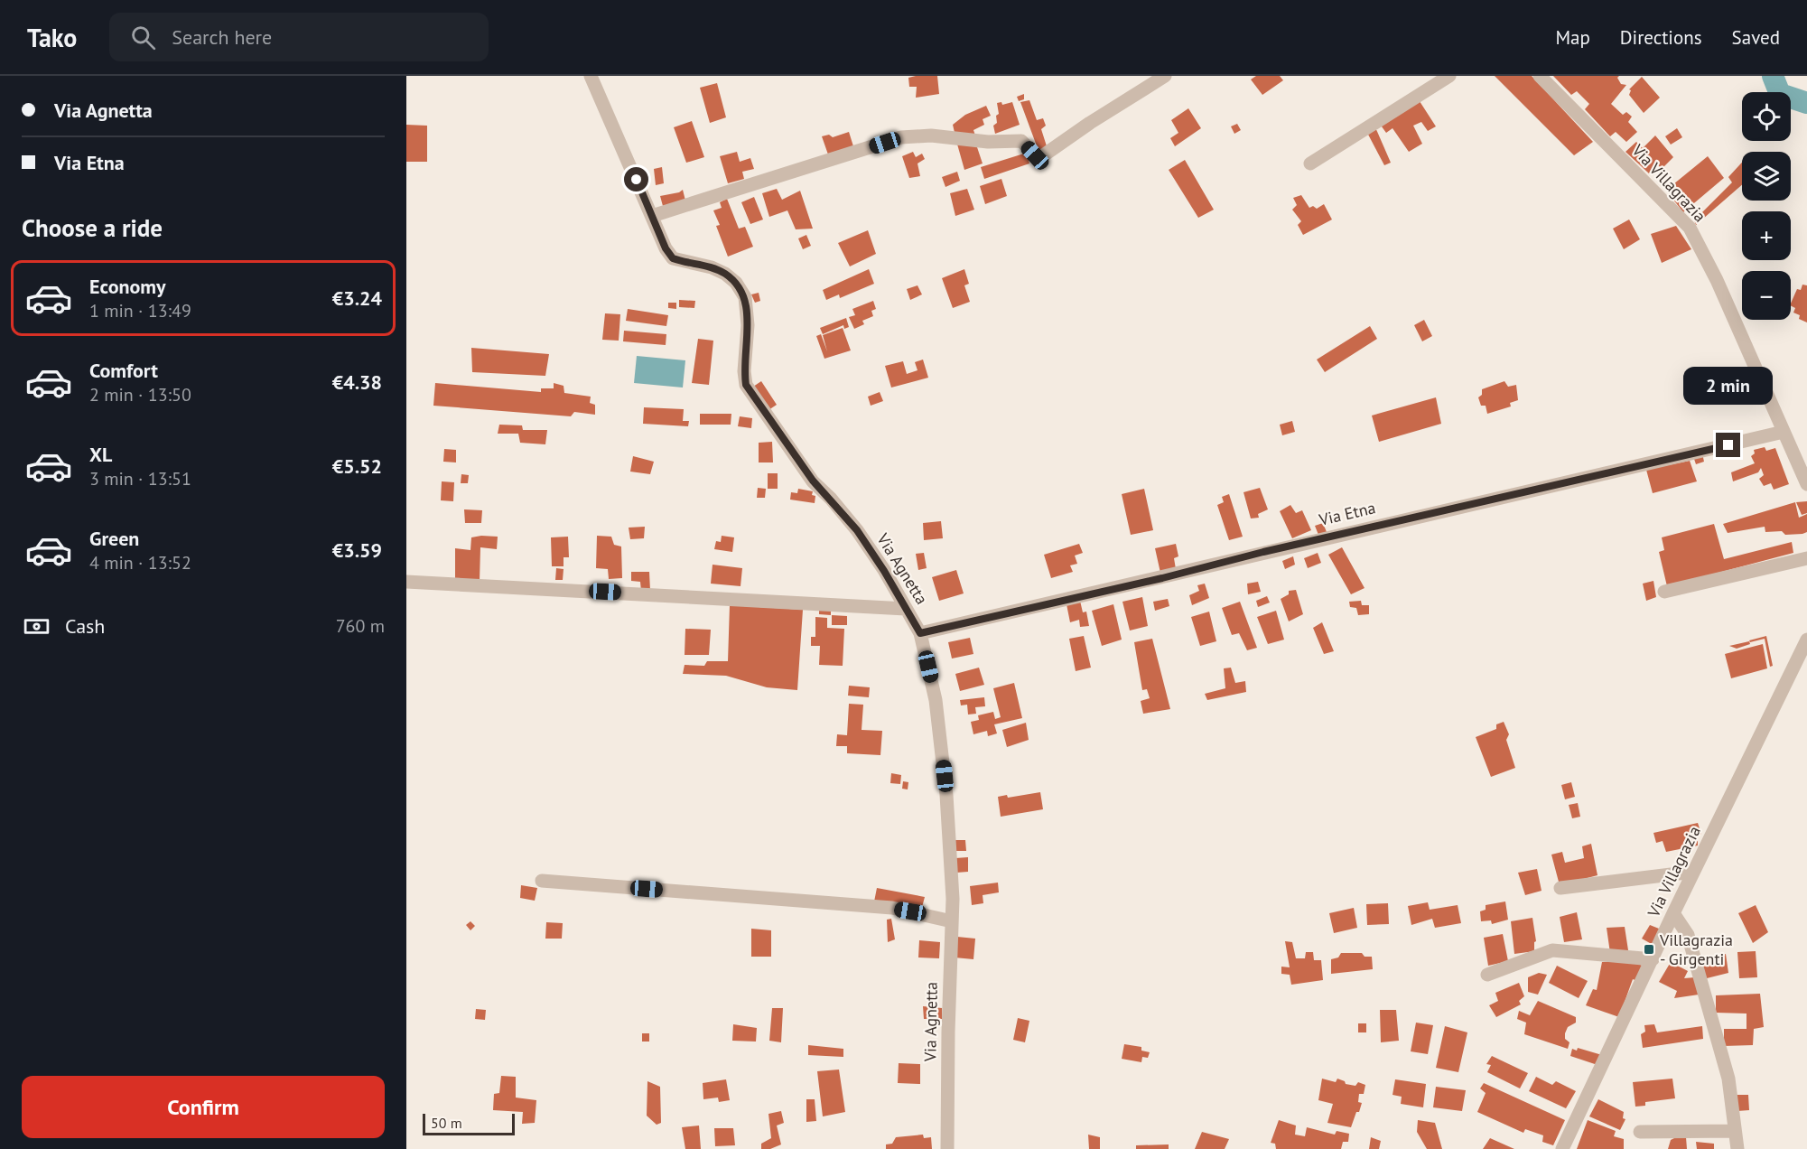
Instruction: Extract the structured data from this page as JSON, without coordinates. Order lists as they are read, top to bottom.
{
  "streets": {
    "street": ["Via Villagrazia", "Via Etna", "Via Agnetta"]
  },
  "crossings": [
    ["Via Villagrazia", "Via Etna"],
    ["Via Etna", "Via Agnetta"]
  ],
  "places": {
    "transit": ["Villagrazia - Girgenti"]
  },
  "scale_bar": "50 m",
  "page": {
    "header": "Tako",
    "search": "Search here",
    "nav": ["Map", "Directions", "Saved"],
    "banner": ["Via Agnetta", "Via Etna"],
    "map_buttons": ["+", "−"],
    "heading": "Choose a ride",
    "list": [
      {
        "name": "Economy",
        "note": "1 min · 13:49",
        "value": "€3.24"
      },
      {
        "name": "Comfort",
        "note": "2 min · 13:50",
        "value": "€4.38"
      },
      {
        "name": "XL",
        "note": "3 min · 13:51",
        "value": "€5.52"
      },
      {
        "name": "Green",
        "note": "4 min · 13:52",
        "value": "€3.59"
      }
    ],
    "bubble": "2 min",
    "pay": ["Cash", "760 m"],
    "buttons": "Confirm",
    "scale": "50 m"
  }
}
